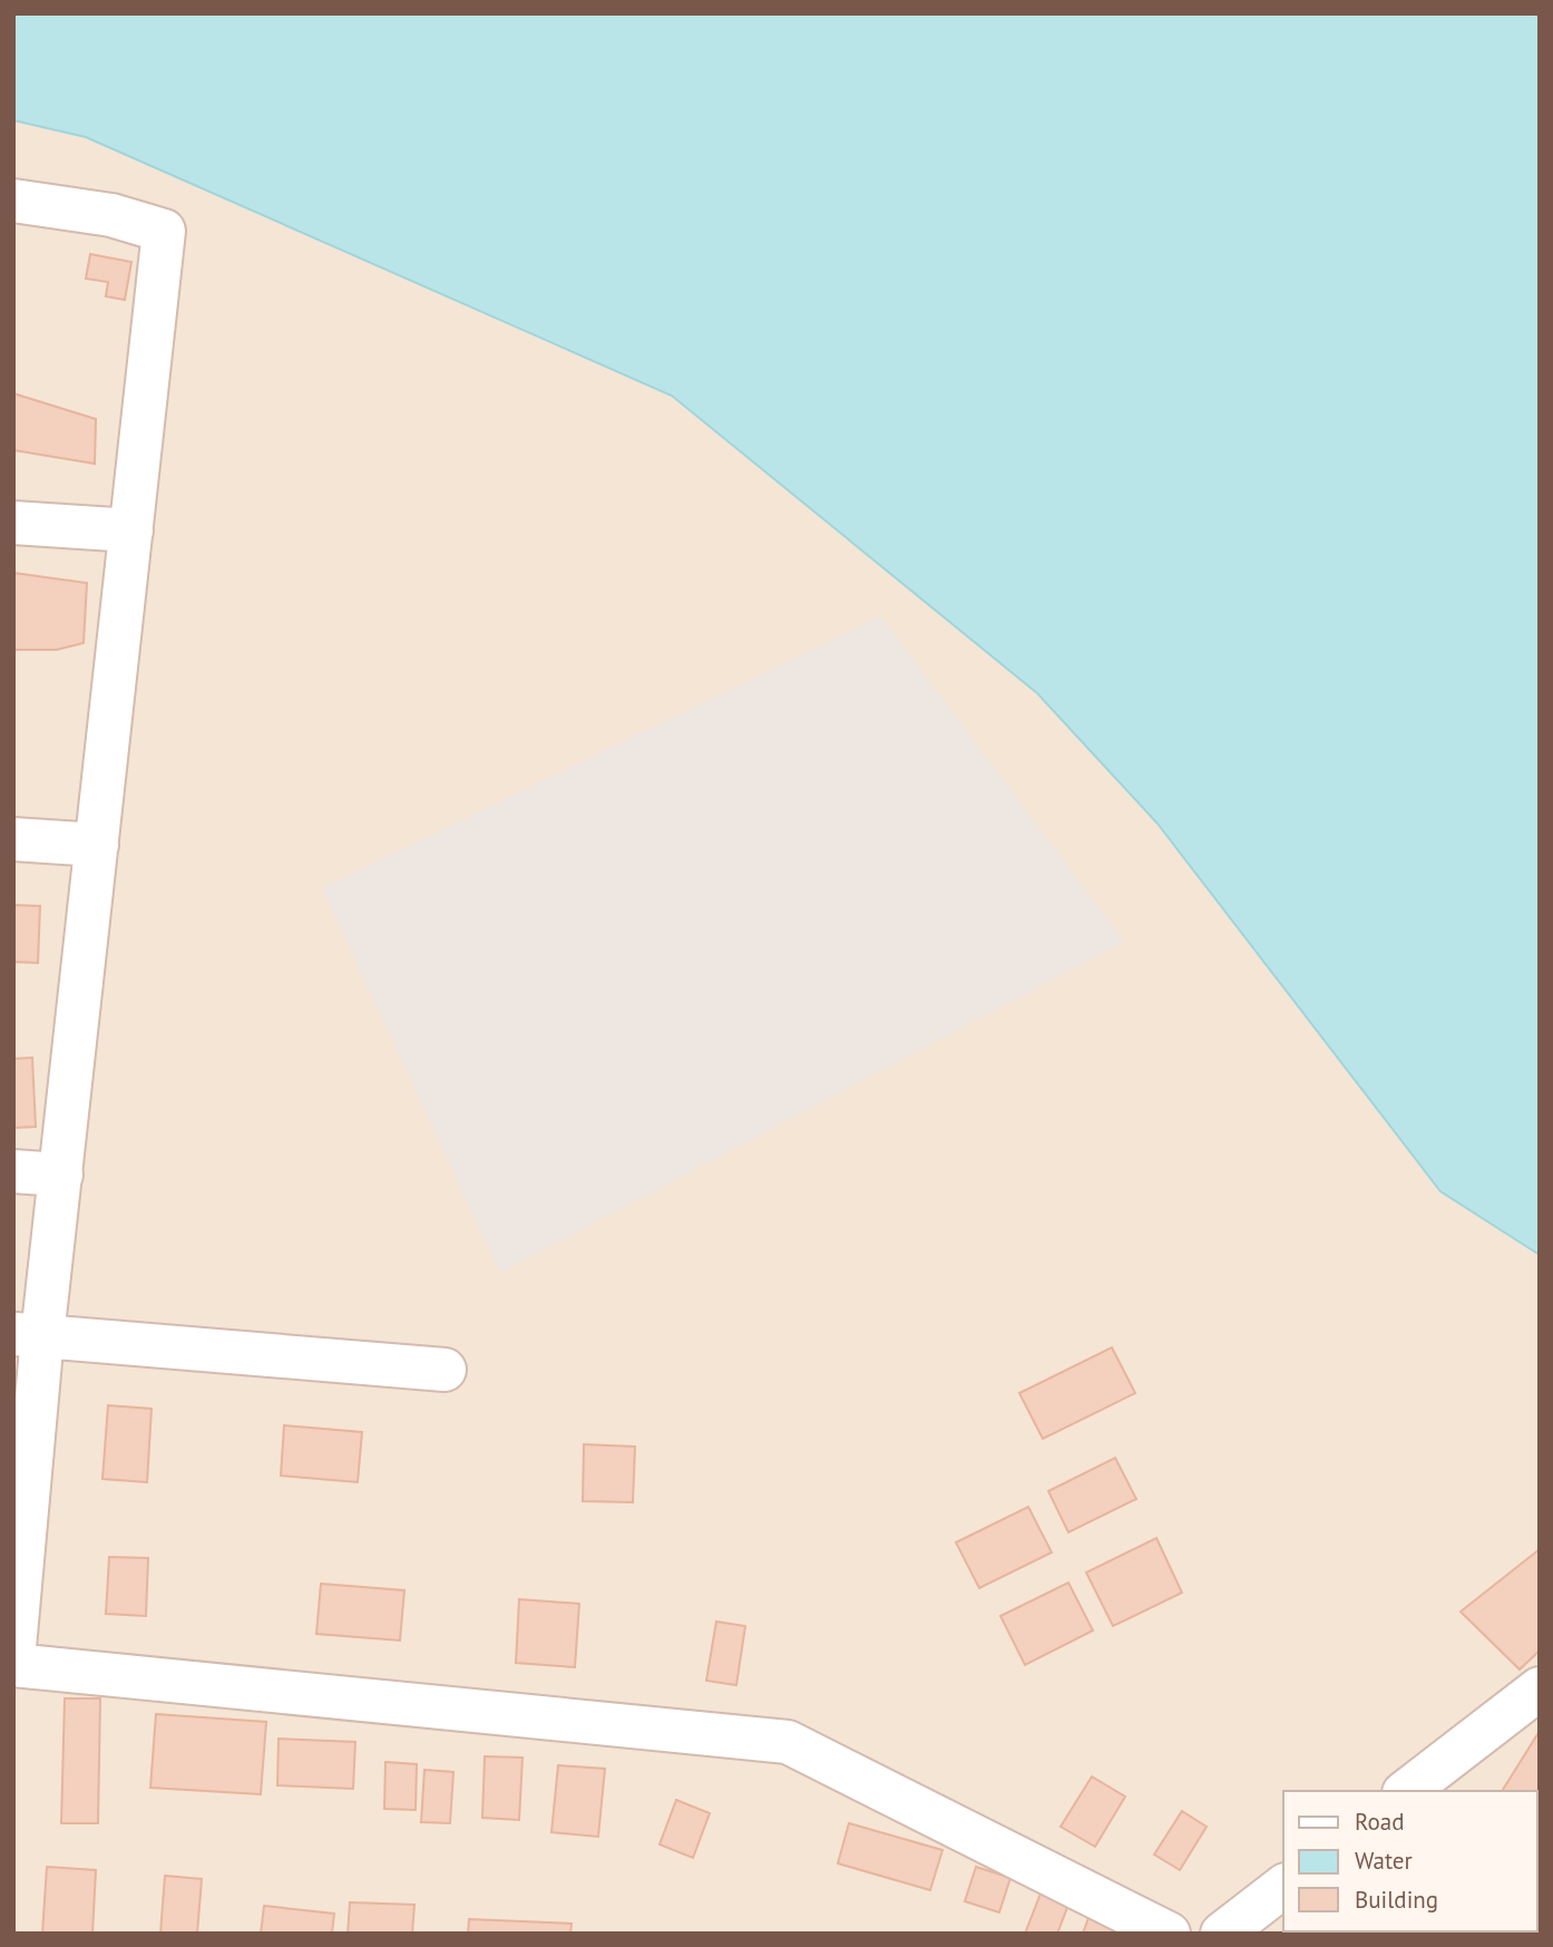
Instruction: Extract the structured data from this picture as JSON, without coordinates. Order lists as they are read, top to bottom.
{
  "legend": ["Road", "Water", "Building"]
}
